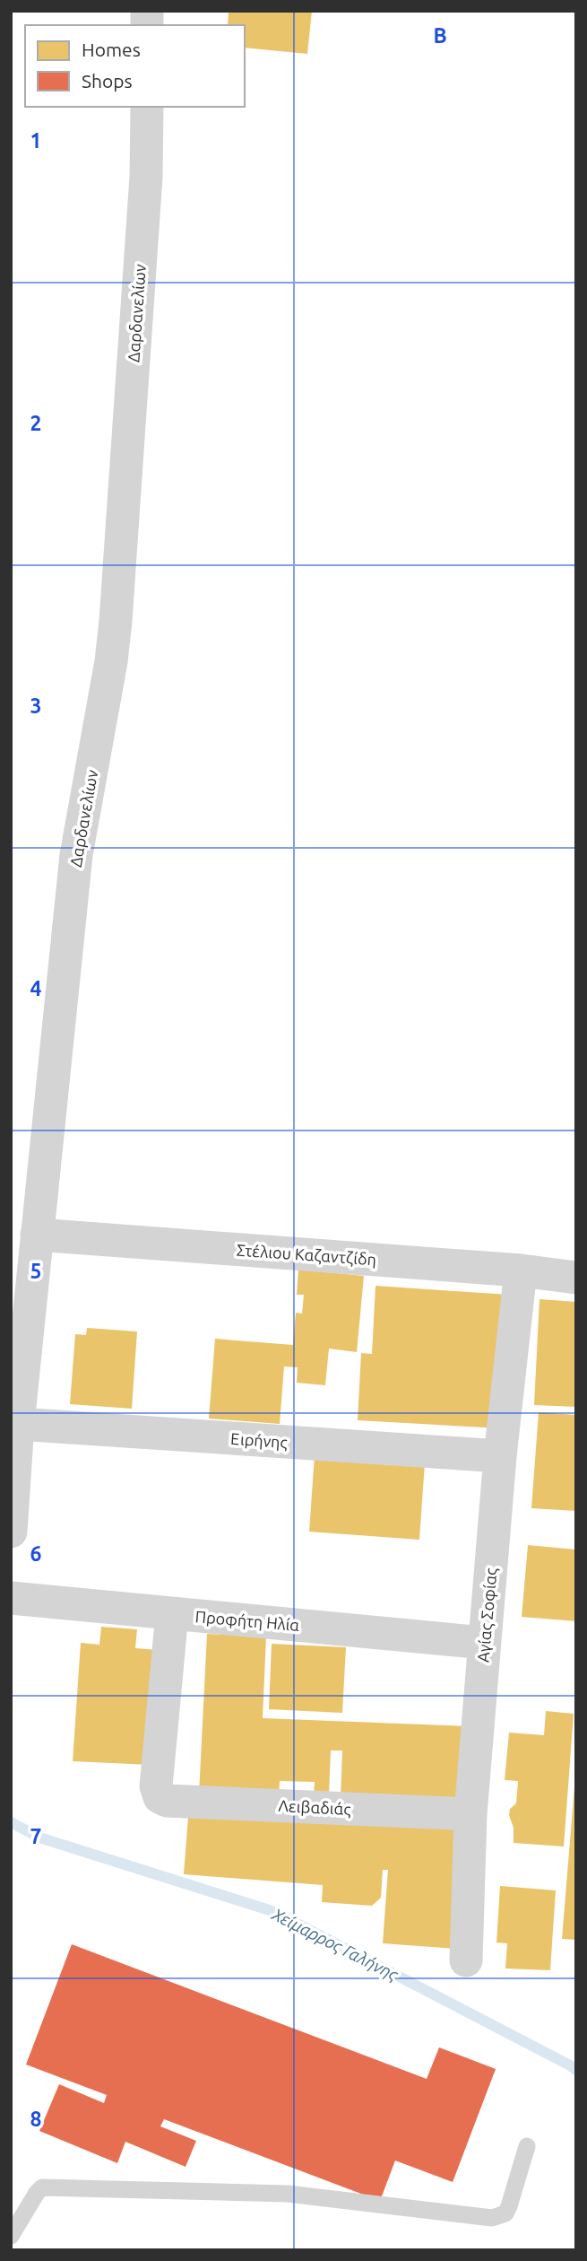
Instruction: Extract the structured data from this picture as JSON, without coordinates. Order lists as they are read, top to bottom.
{
  "streets": {
    "street": [
      "Δαρδανελίων",
      "Στέλιου Καζαντζίδη",
      "Ειρήνης",
      "Αγίας Σοφίας",
      "Προφήτη Ηλία",
      "Λειβαδιάς"
    ]
  },
  "crossings": [
    ["Δαρδανελίων", "Στέλιου Καζαντζίδη"],
    ["Δαρδανελίων", "Ειρήνης"],
    ["Στέλιου Καζαντζίδη", "Αγίας Σοφίας"],
    ["Ειρήνης", "Αγίας Σοφίας"],
    ["Αγίας Σοφίας", "Προφήτη Ηλία"],
    ["Αγίας Σοφίας", "Λειβαδιάς"],
    ["Προφήτη Ηλία", "Λειβαδιάς"]
  ],
  "water": ["Χείμαρρος Γαλήνης"],
  "legend": ["Homes", "Shops"],
  "grid": {
    "columns": ["B"],
    "rows": [
      "1",
      "2",
      "3",
      "4",
      "5",
      "6",
      "7",
      "8"
    ]
  }
}
